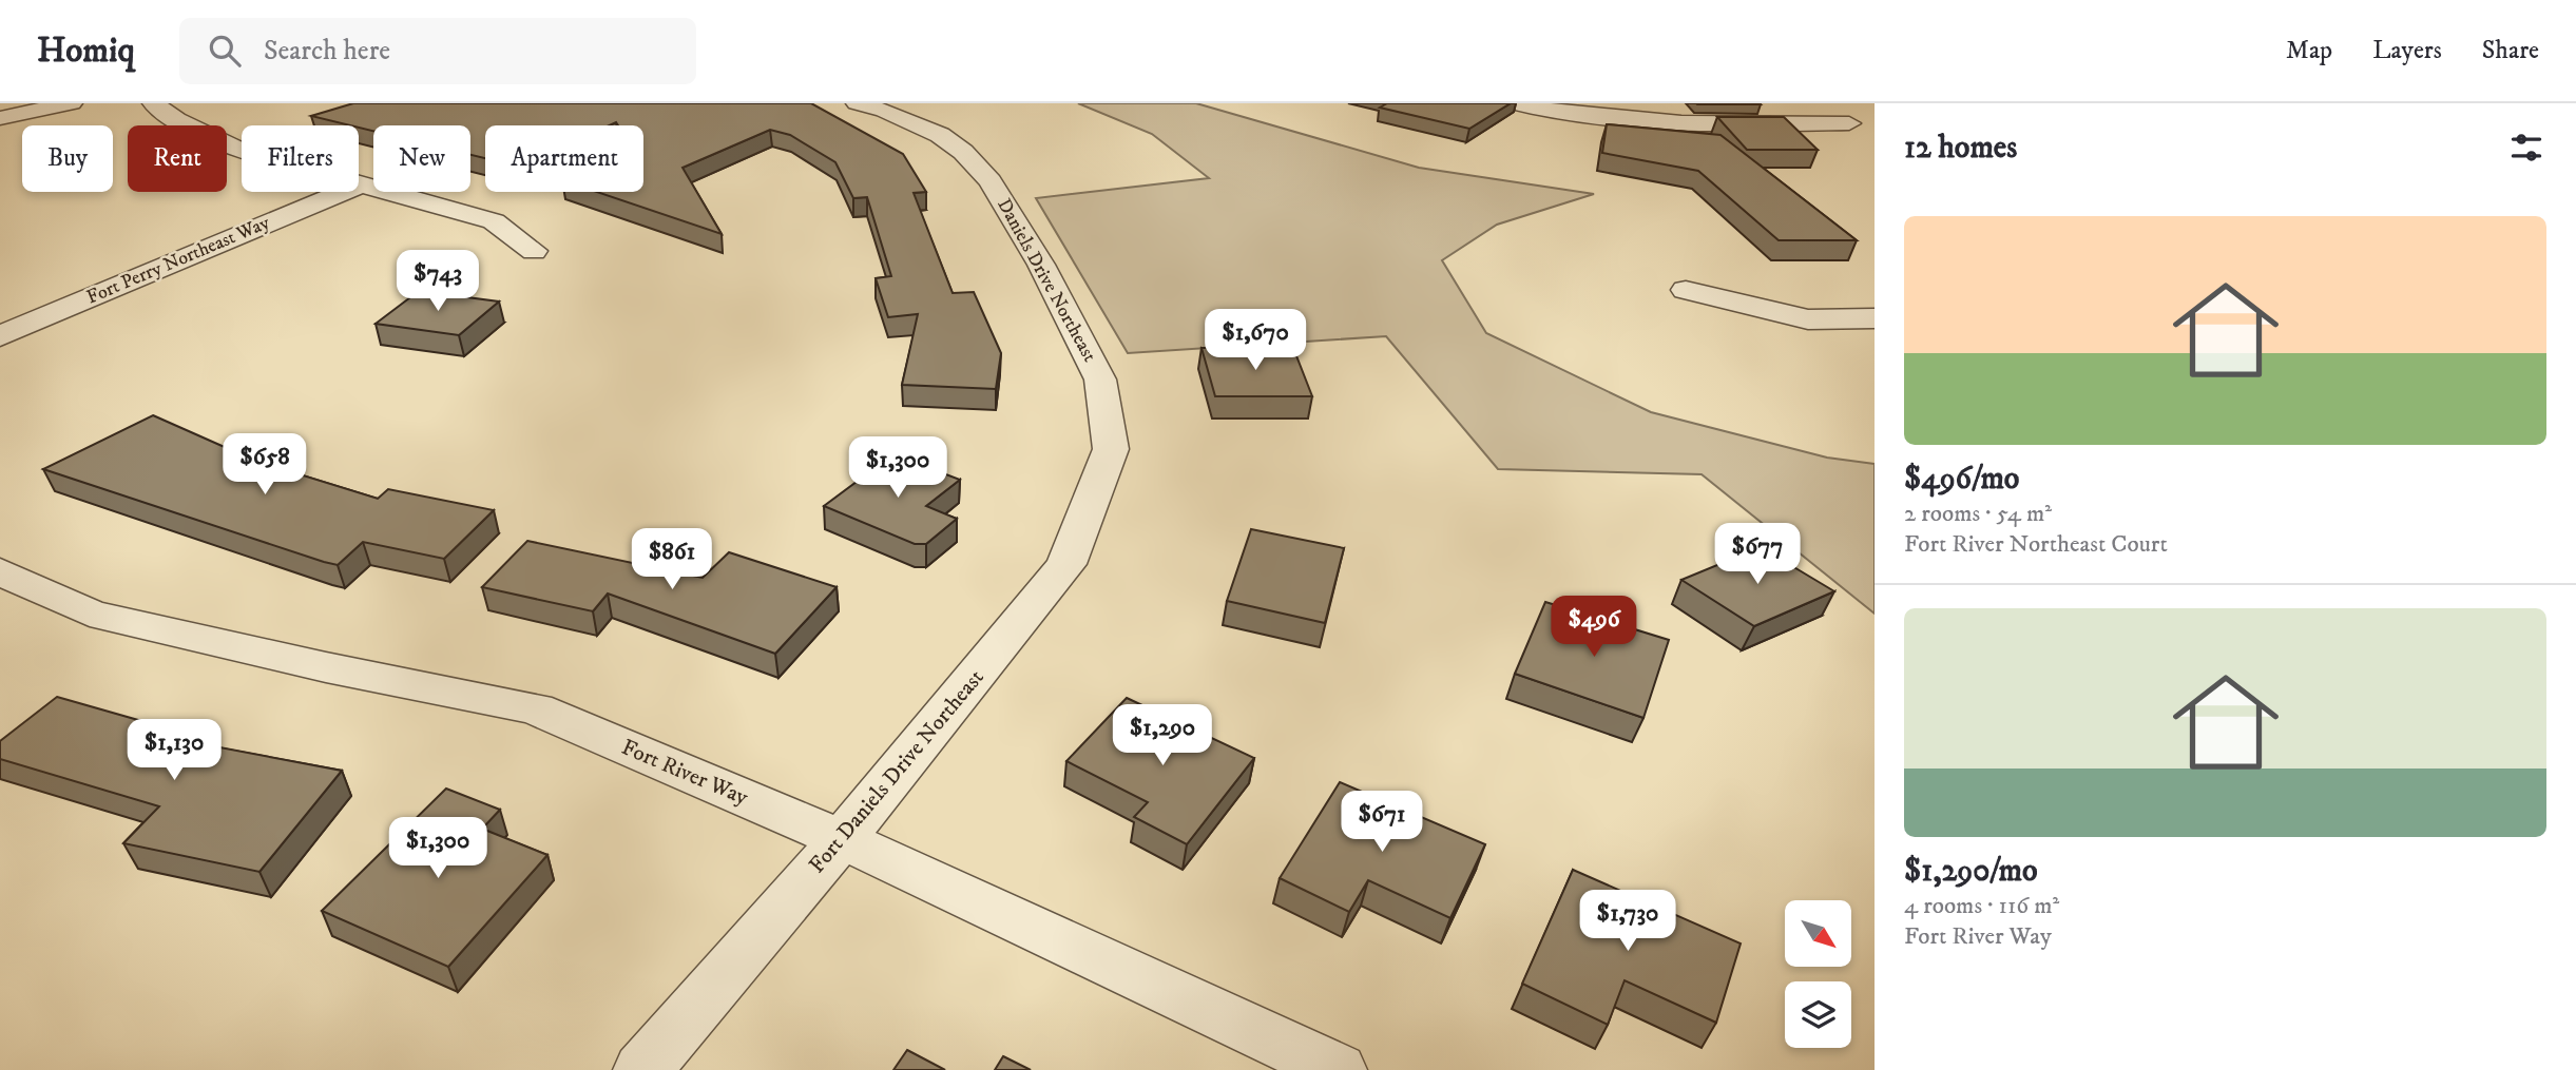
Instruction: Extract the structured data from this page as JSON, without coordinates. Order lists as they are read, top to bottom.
{
  "streets": {
    "street": [
      "Fort Perry Northeast Way",
      "Daniels Drive Northeast",
      "Fort Daniels Drive Northeast",
      "Fort River Way"
    ]
  },
  "crossings": [
    ["Daniels Drive Northeast", "Fort Daniels Drive Northeast"],
    ["Fort Daniels Drive Northeast", "Fort River Way"]
  ],
  "north": "bottom right",
  "page": {
    "header": "Homiq",
    "search": "Search here",
    "nav": ["Map", "Layers", "Share"],
    "heading": "12 homes",
    "chip": [
      "Buy",
      "Rent",
      "Filters",
      "New",
      "Apartment"
    ],
    "list": [
      {
        "name": "$496/mo",
        "note": "2 rooms · 54 m² · Fort River Northeast Court"
      },
      {
        "name": "$1,290/mo",
        "note": "4 rooms · 116 m² · Fort River Way"
      }
    ],
    "price": [
      "$743",
      "$1,670",
      "$658",
      "$1,300",
      "$677",
      "$861",
      "$496",
      "$1,290",
      "$1,130",
      "$671",
      "$1,300",
      "$1,730"
    ]
  }
}
